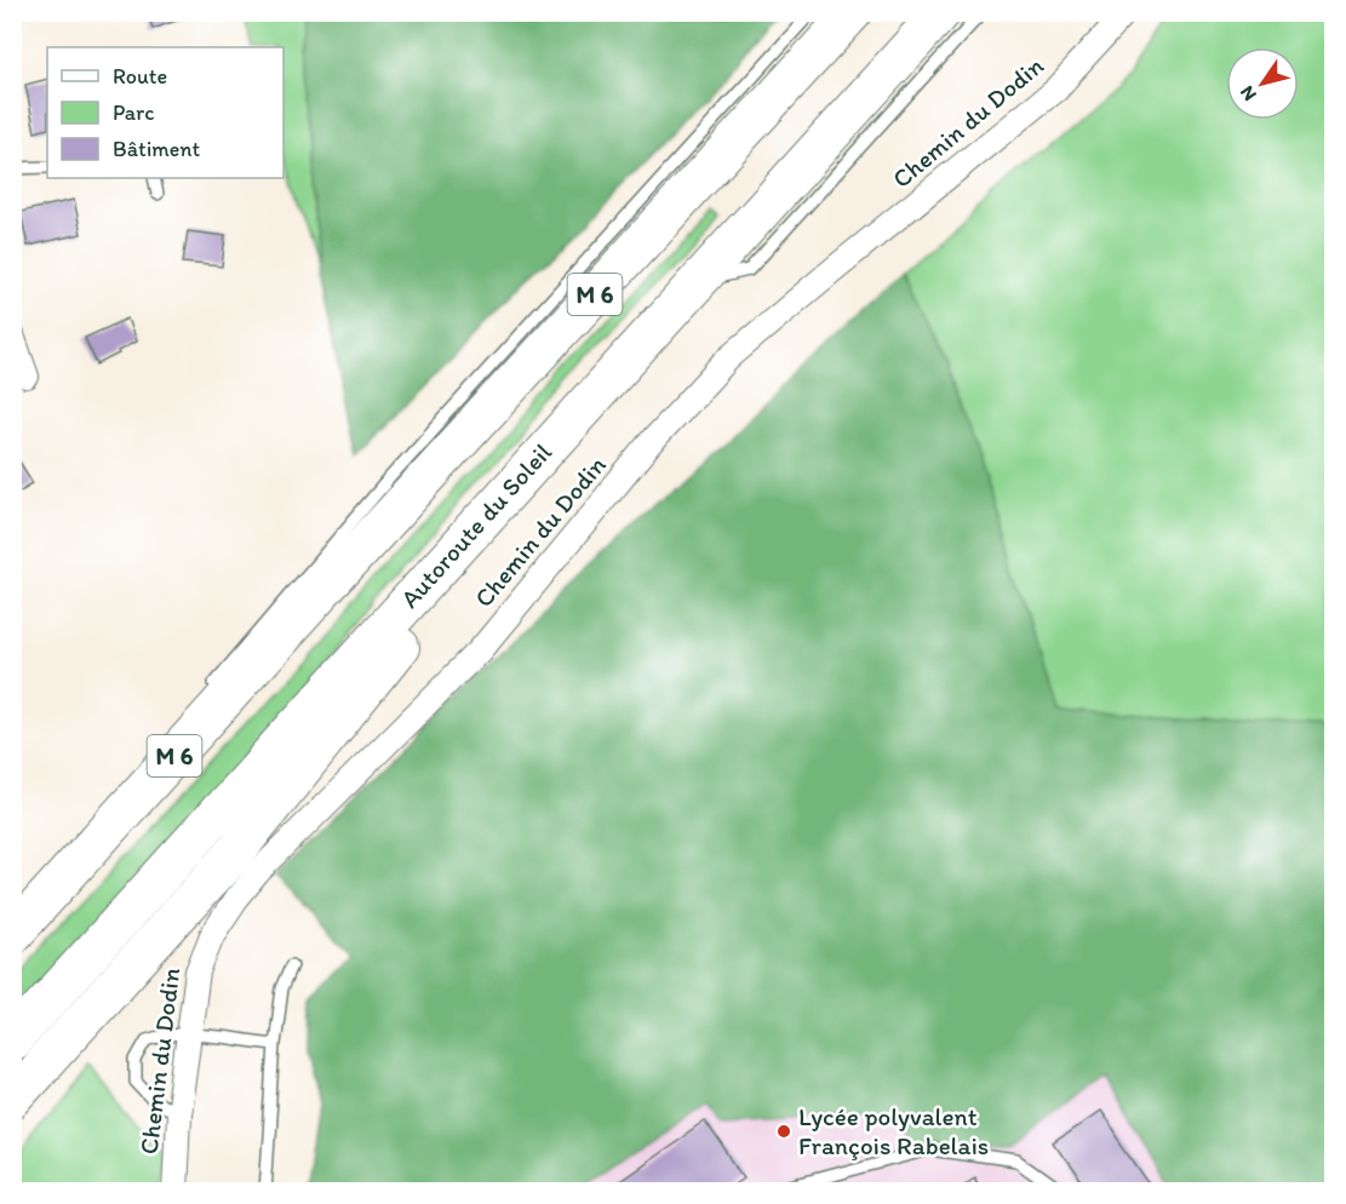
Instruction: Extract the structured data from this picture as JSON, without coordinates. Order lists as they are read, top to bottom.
{
  "streets": {
    "highway": ["M 6", "Autoroute du Soleil"],
    "street": ["Chemin du Dodin"]
  },
  "places": ["Lycée polyvalent François Rabelais"],
  "legend": ["Route", "Parc", "Bâtiment"],
  "north": "bottom left"
}
